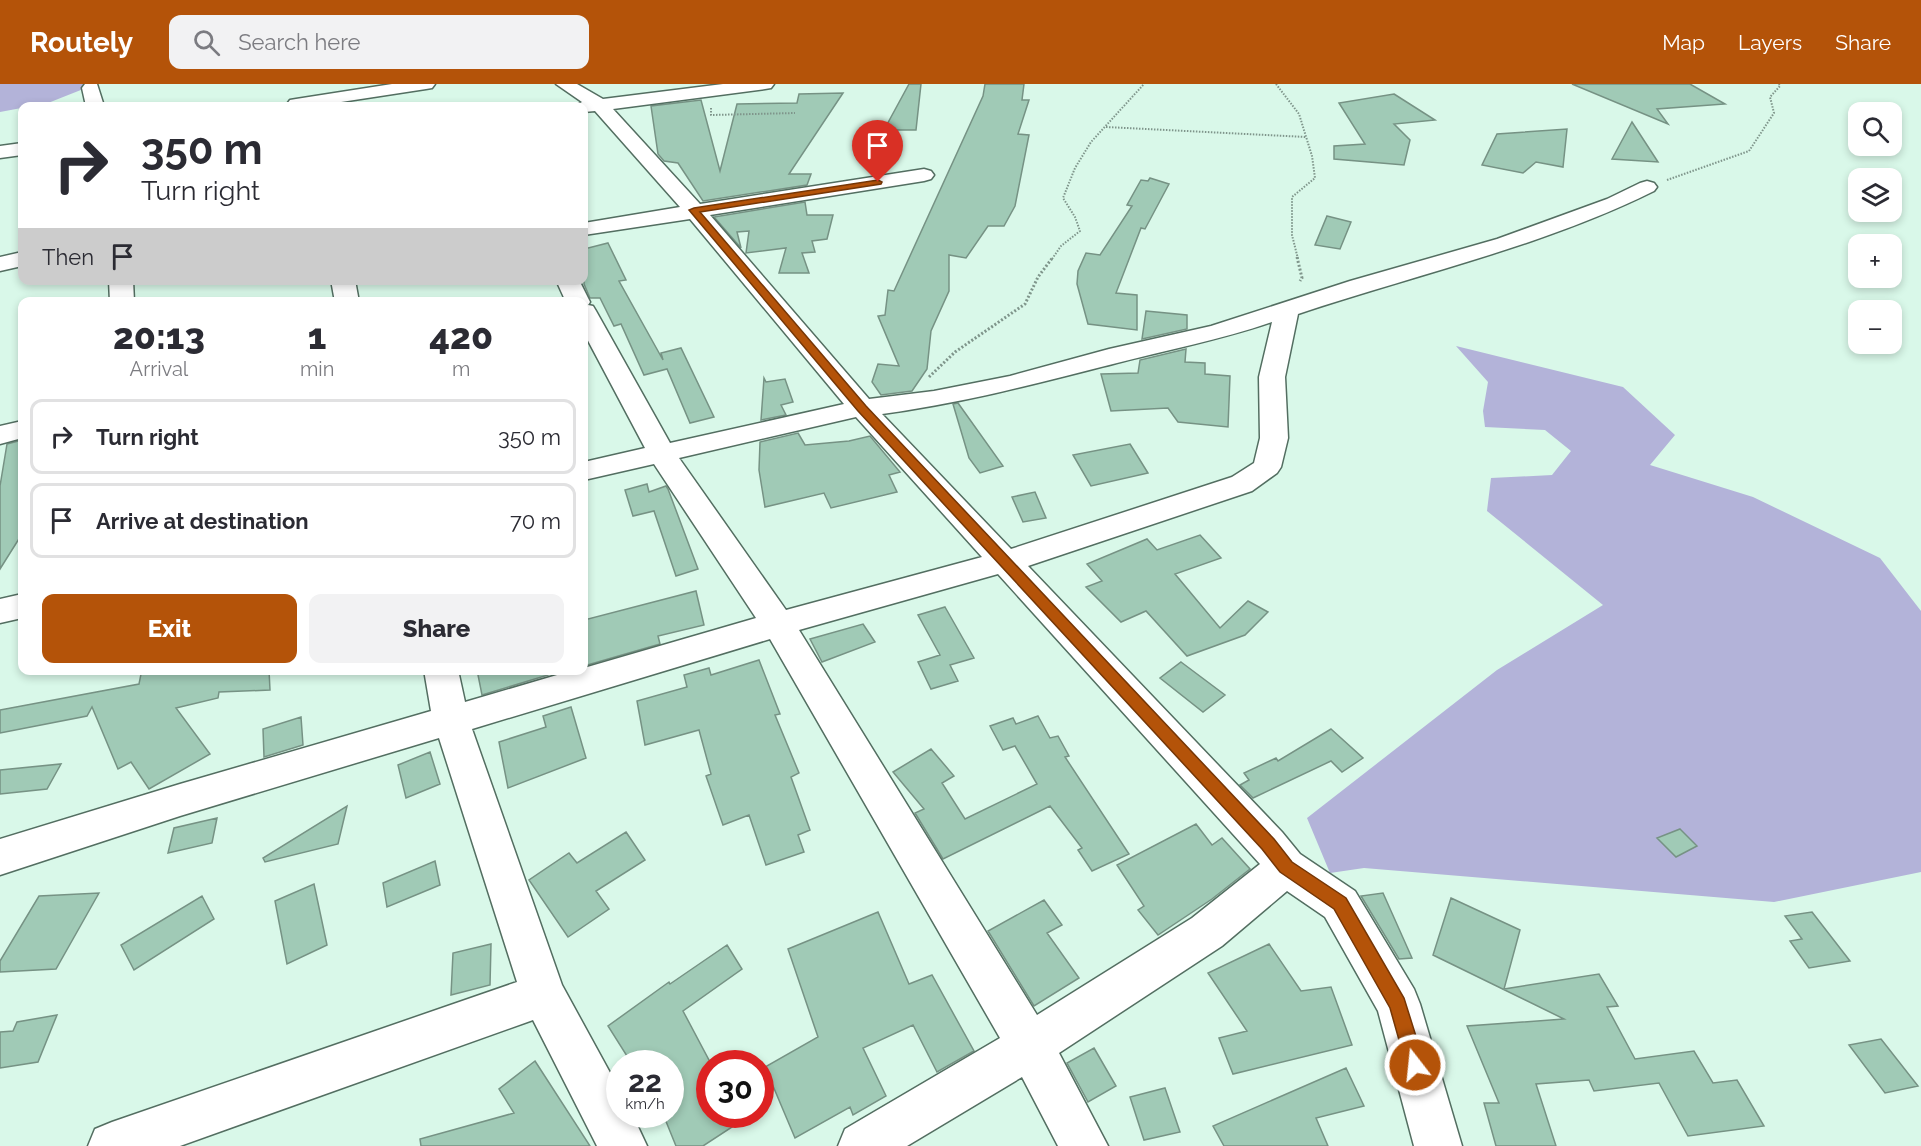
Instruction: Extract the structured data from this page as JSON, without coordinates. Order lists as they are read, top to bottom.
{
  "page": {
    "header": "Routely",
    "search": "Search here",
    "nav": ["Map", "Layers", "Share"],
    "map_buttons": ["+", "−"],
    "turn": ["350 m", "Turn right"],
    "then": "Then",
    "eta": [
      "20:13",
      "Arrival",
      "1",
      "min",
      "420",
      "m"
    ],
    "list": [
      {
        "name": "Turn right",
        "value": "350 m"
      },
      {
        "name": "Arrive at destination",
        "value": "70 m"
      }
    ],
    "buttons": ["Exit", "Share"],
    "speed": "22 km/h",
    "limit": "30"
  }
}
